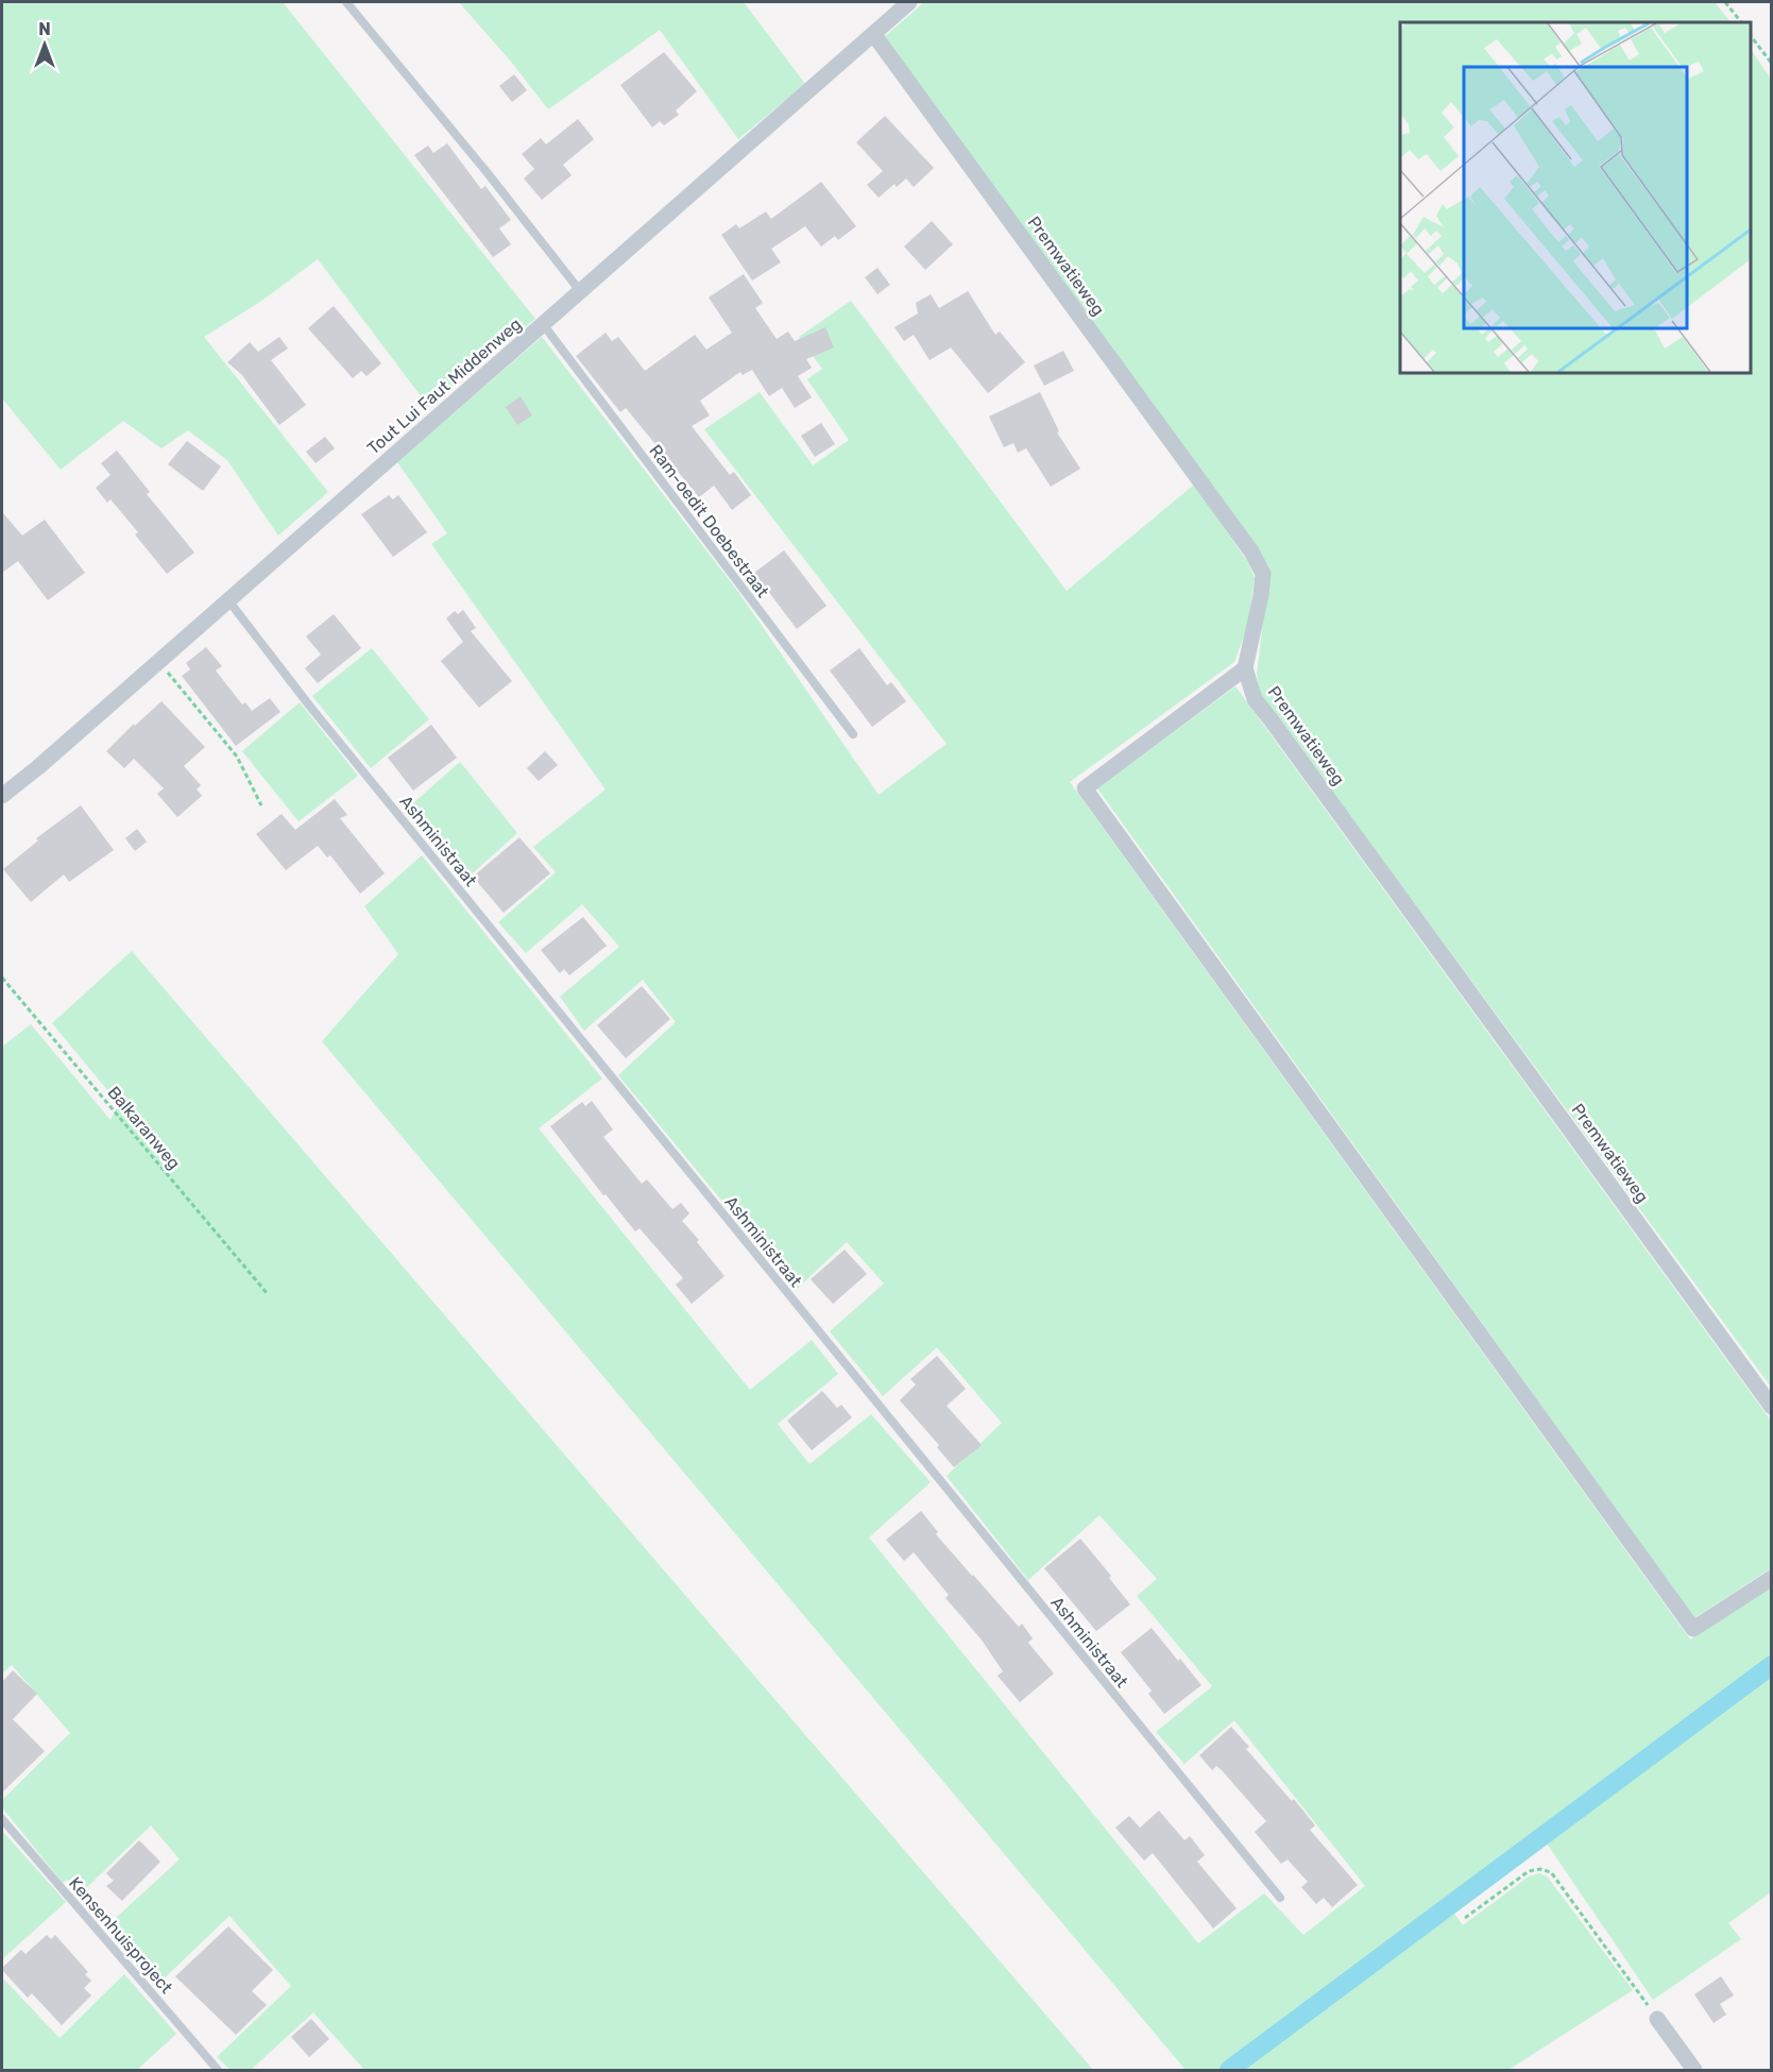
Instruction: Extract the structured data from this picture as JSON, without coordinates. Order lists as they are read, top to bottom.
{
  "streets": {
    "street": ["Premwatieweg", "Tout Lui Faut Middenweg"],
    "lane": ["Ram-oedit Doebestraat", "Ashministraat", "Kensenhuisproject"],
    "path": ["Balkaranweg"]
  },
  "crossings": [
    ["Premwatieweg", "Tout Lui Faut Middenweg"],
    ["Tout Lui Faut Middenweg", "Ram-oedit Doebestraat"],
    ["Tout Lui Faut Middenweg", "Ashministraat"]
  ],
  "north": "top"
}
